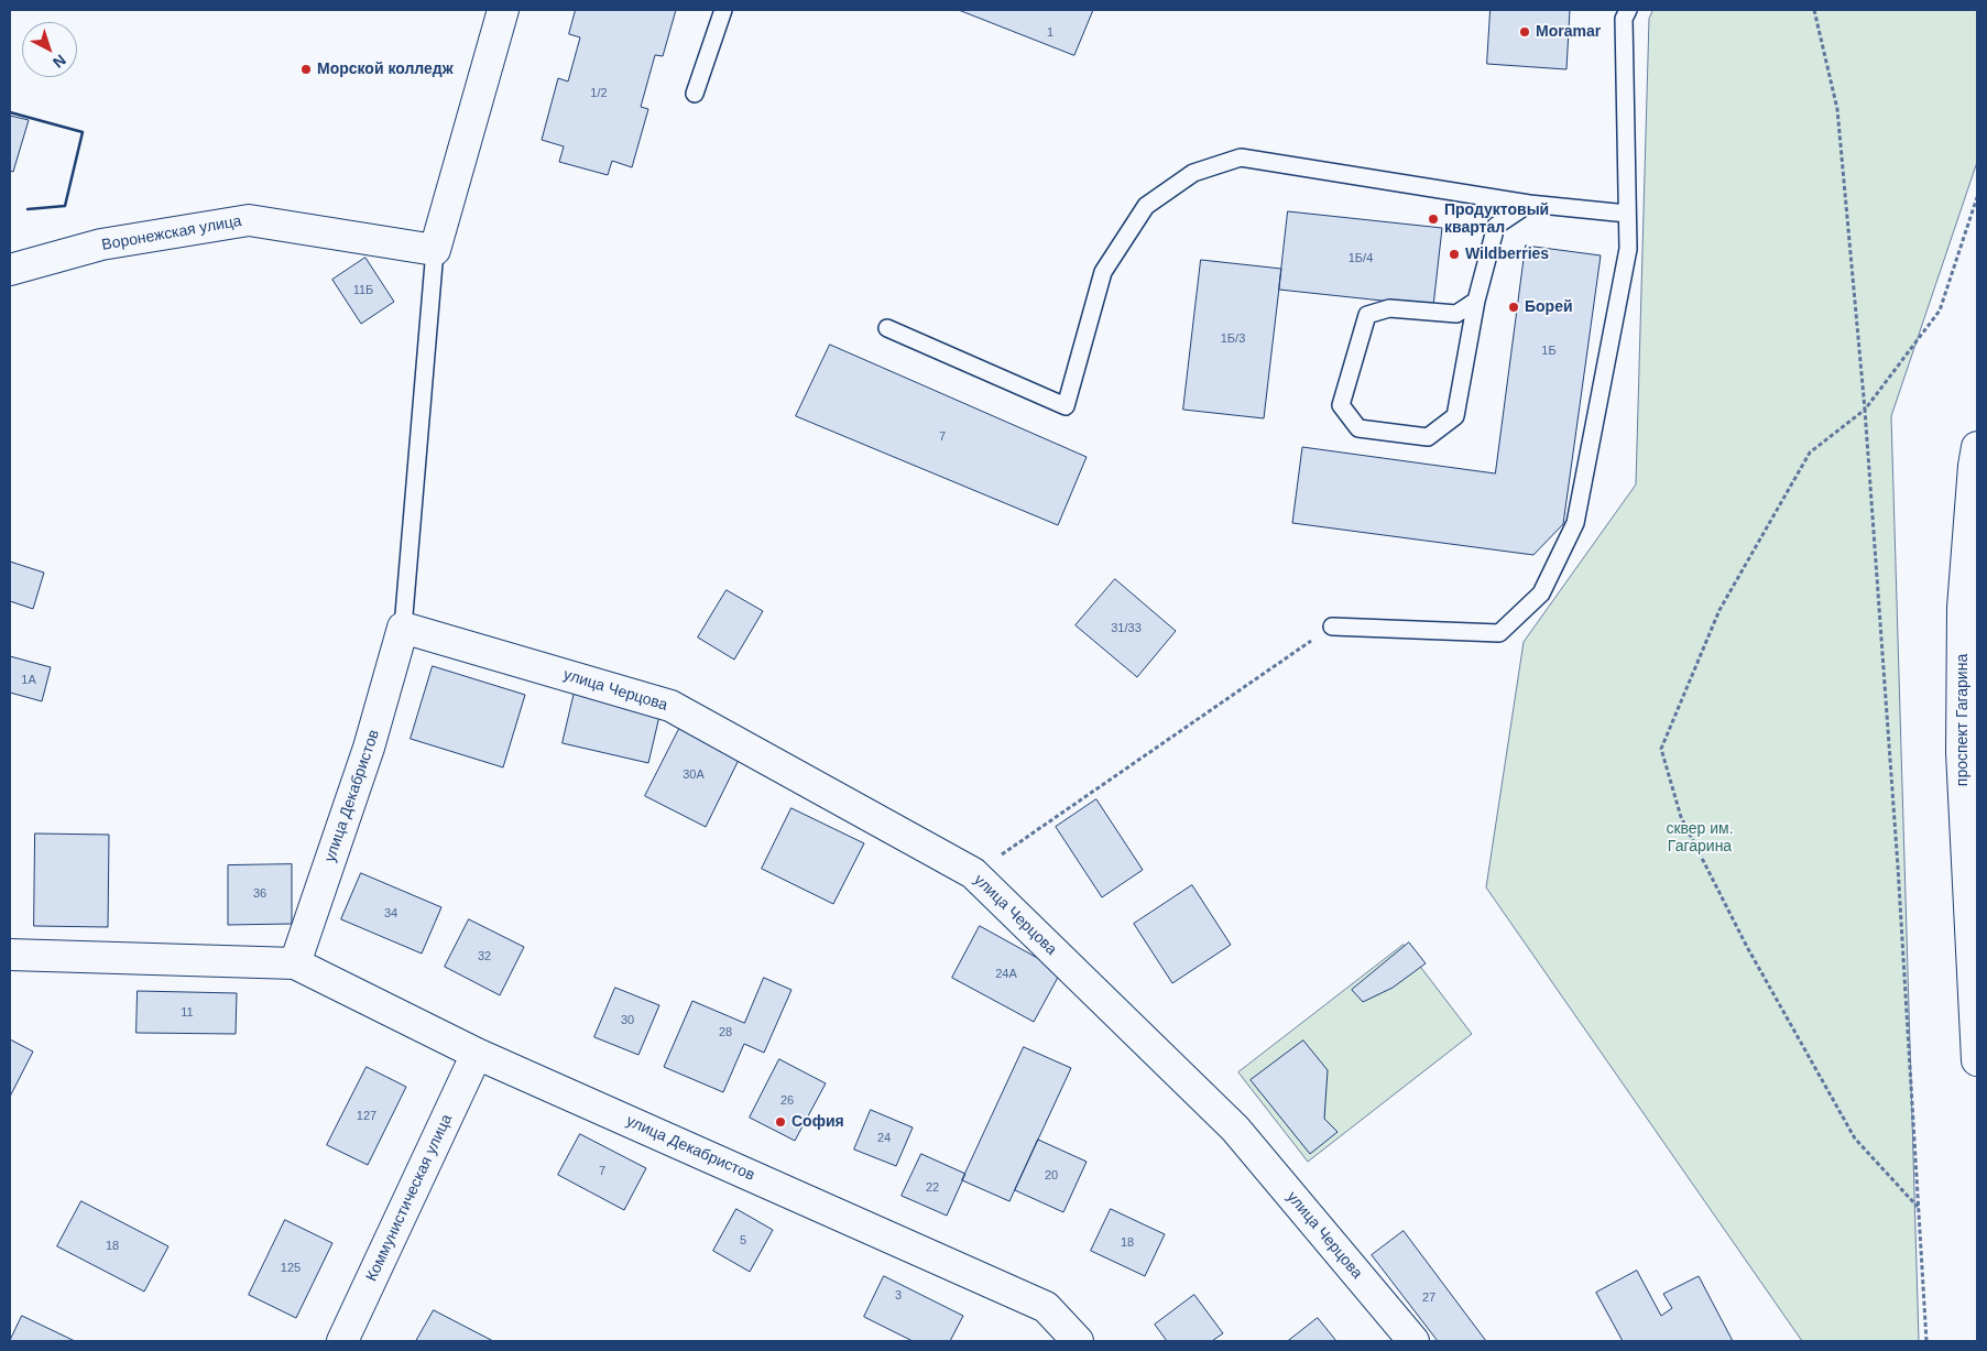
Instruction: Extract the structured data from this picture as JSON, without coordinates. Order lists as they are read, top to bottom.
{
  "streets": {
    "street": [
      "Воронежская улица",
      "улица Черцова",
      "проспект Гагарина",
      "улица Декабристов",
      "Коммунистическая улица"
    ]
  },
  "crossings": [
    ["улица Черцова", "улица Декабристов"],
    ["улица Декабристов", "Коммунистическая улица"]
  ],
  "parks": ["сквер им. Гагарина"],
  "places": [
    "Moramar",
    "Морской колледж",
    "Продуктовый квартал",
    "Wildberries",
    "Борей",
    "София"
  ],
  "house_numbers": [
    "1",
    "1/2",
    "1Б/4",
    "11Б",
    "1Б/3",
    "1Б",
    "7",
    "31/33",
    "1А",
    "30А",
    "36",
    "34",
    "32",
    "24А",
    "11",
    "30",
    "28",
    "26",
    "127",
    "24",
    "7",
    "20",
    "22",
    "5",
    "18",
    "18",
    "125",
    "3",
    "27"
  ],
  "north": "bottom right"
}
